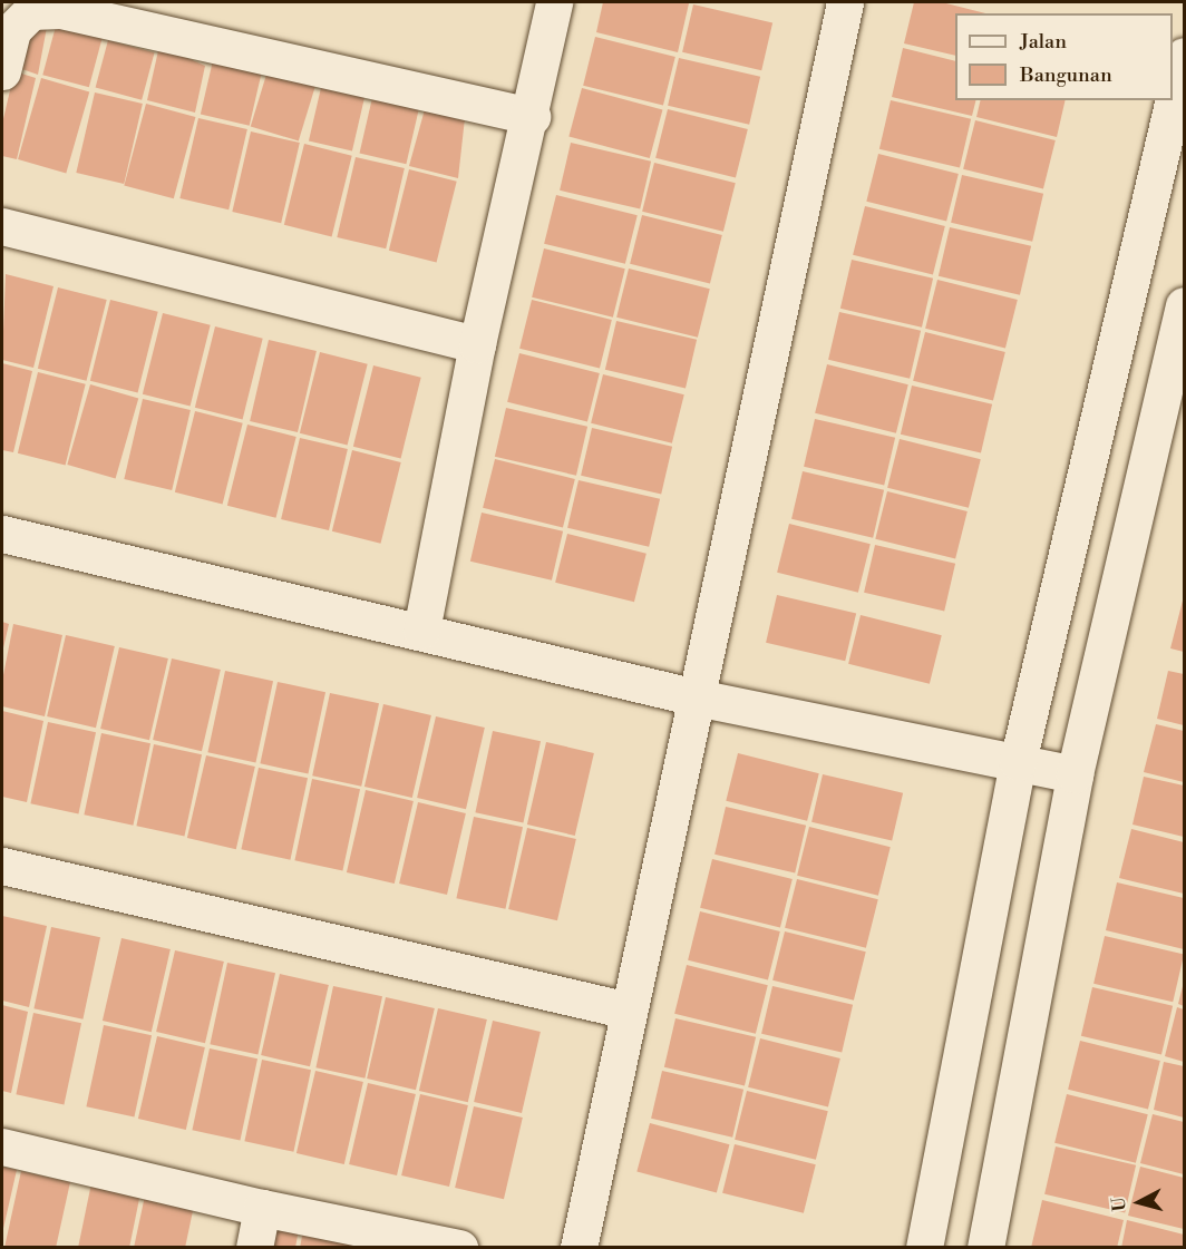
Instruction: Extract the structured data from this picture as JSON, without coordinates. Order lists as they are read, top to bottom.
{
  "legend": ["Jalan", "Bangunan"],
  "north": "left"
}
